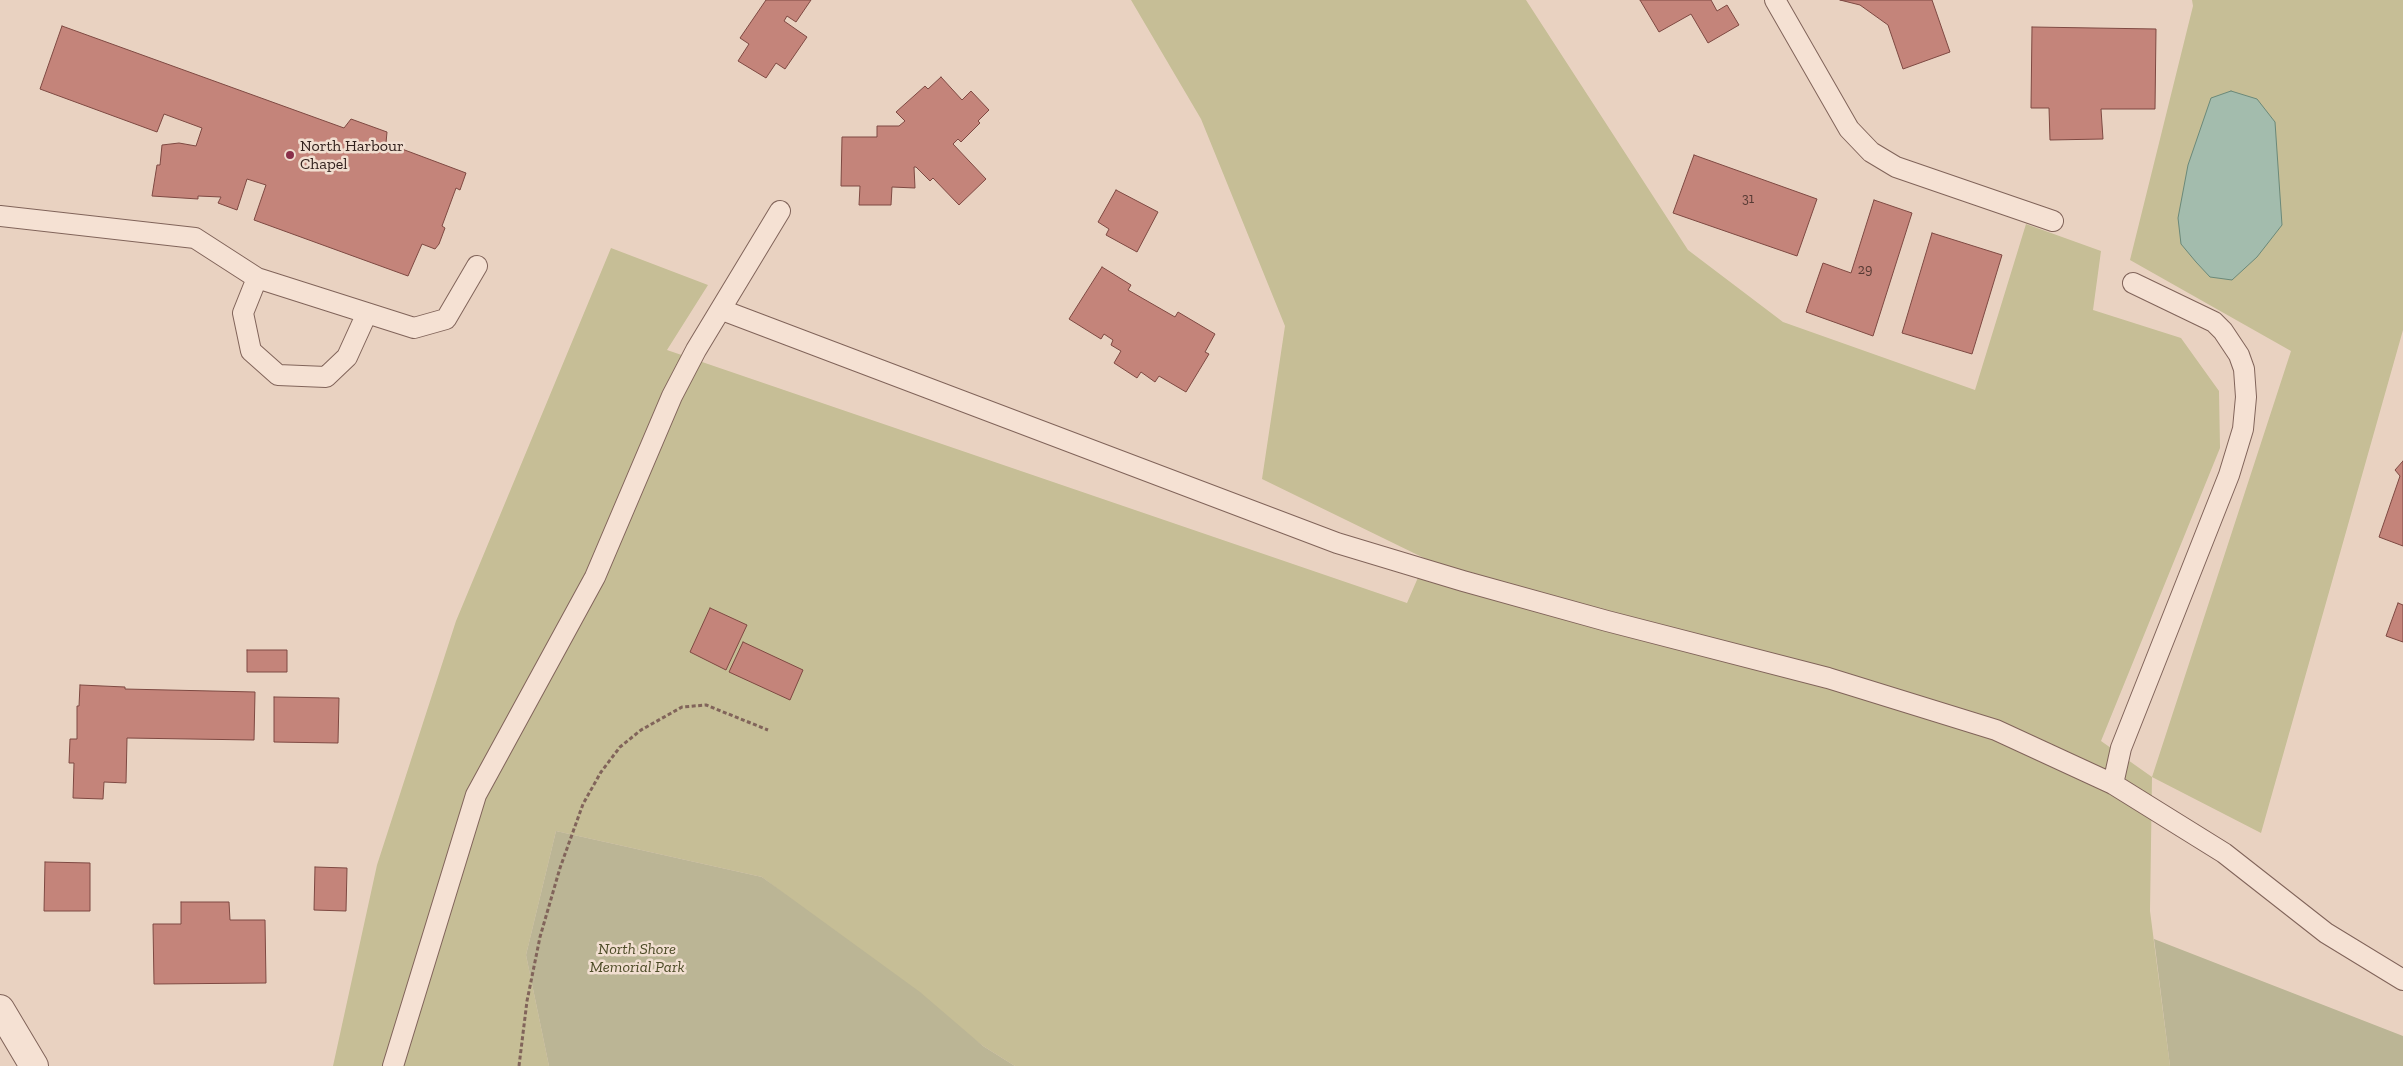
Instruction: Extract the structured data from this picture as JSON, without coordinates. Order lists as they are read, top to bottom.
{
  "parks": ["North Shore Memorial Park"],
  "places": ["North Harbour Chapel"],
  "house_numbers": ["31", "29"]
}
